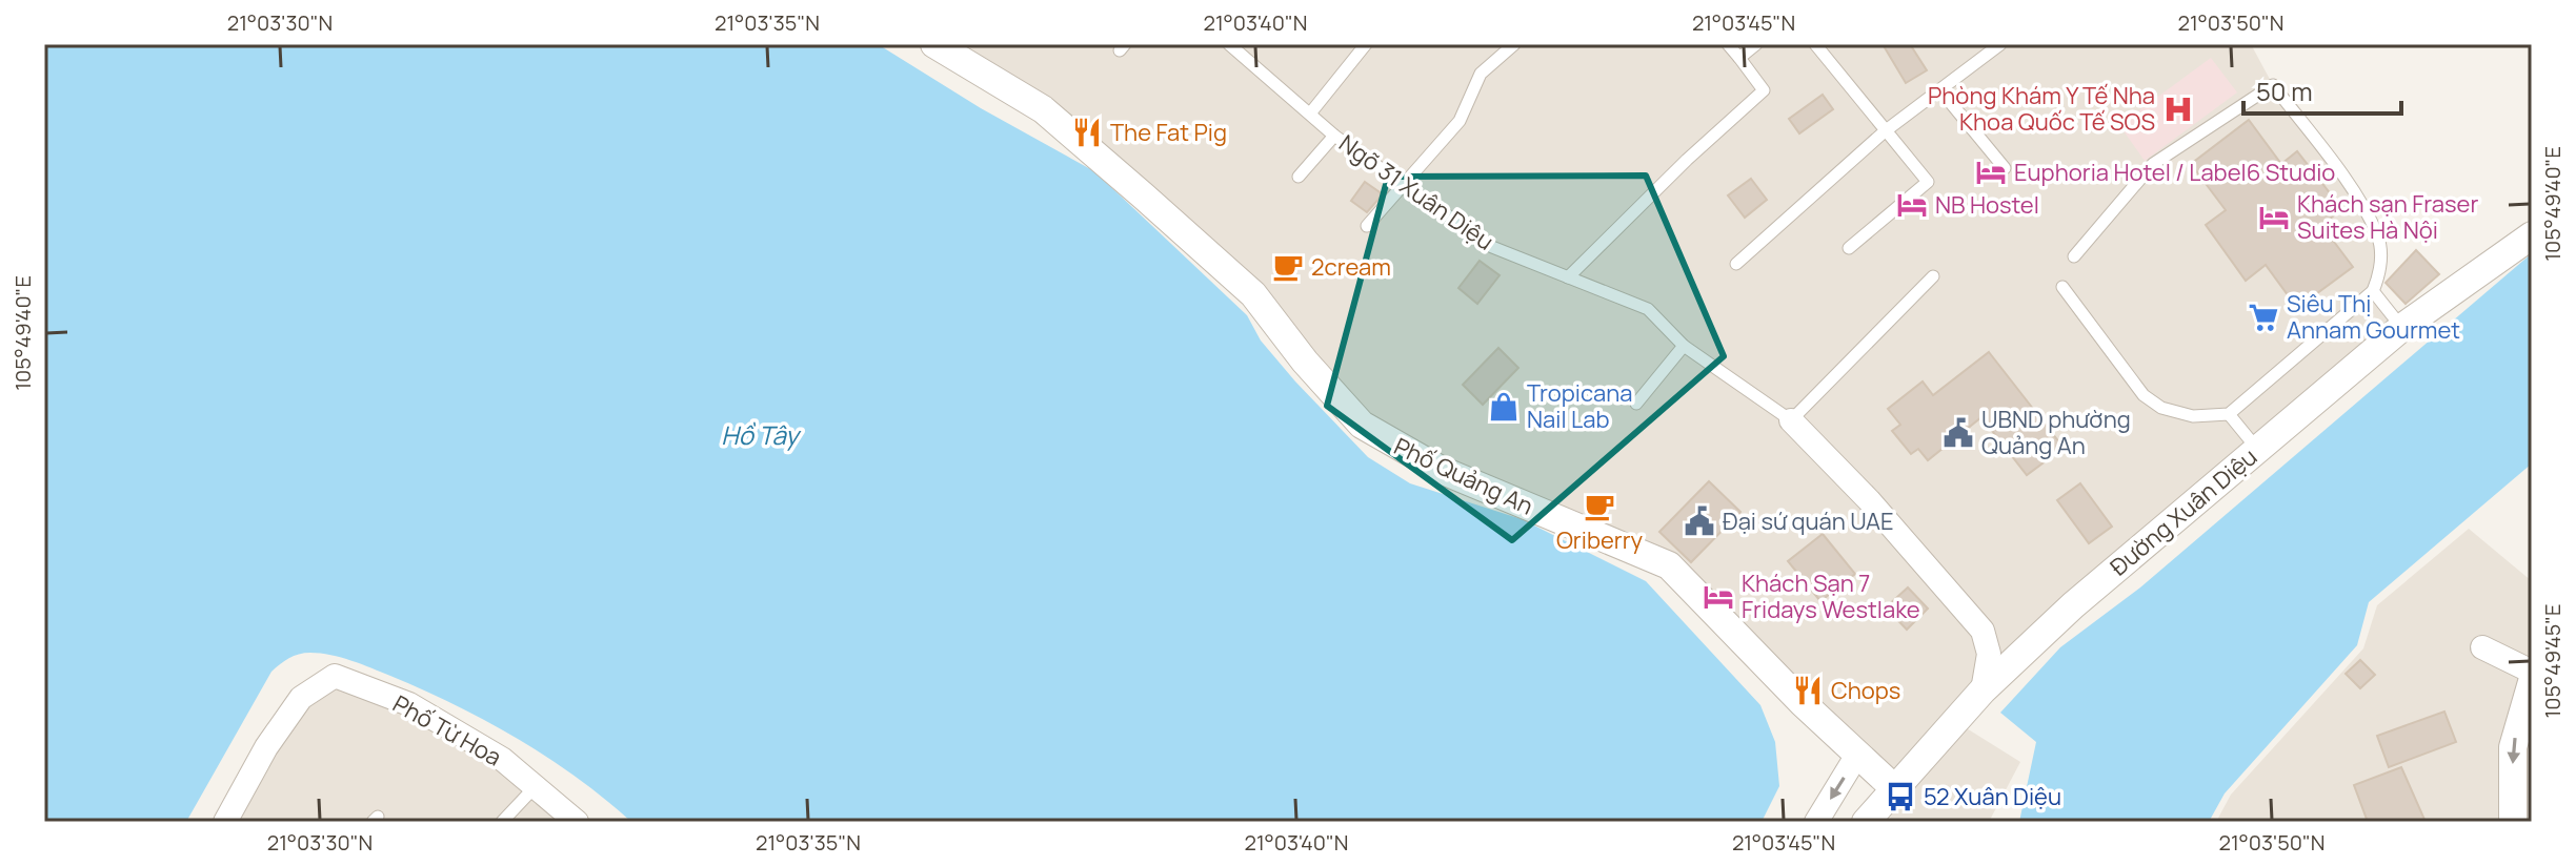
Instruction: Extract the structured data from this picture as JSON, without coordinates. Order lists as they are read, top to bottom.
{
  "streets": {
    "street": ["Phố Quảng An", "Đường Xuân Diệu", "Phố Từ Hoa"],
    "lane": ["Ngõ 31 Xuân Diệu"]
  },
  "crossings": [
    ["Phố Quảng An", "Đường Xuân Diệu"]
  ],
  "water": ["Hồ Tây"],
  "places": {
    "hospital": ["Phòng Khám Y Tế Nha Khoa Quốc Tế SOS"],
    "restaurant": ["The Fat Pig", "Chops"],
    "hotel": [
      "Euphoria Hotel / Label6 Studio",
      "NB Hostel",
      "Khách sạn Fraser Suites Hà Nội",
      "Khách Sạn 7 Fridays Westlake"
    ],
    "cafe": ["2cream", "Oriberry"],
    "supermarket": ["Siêu Thị Annam Gourmet"],
    "shop": ["Tropicana Nail Lab"],
    "public building": ["UBND phường Quảng An", "Đại sứ quán UAE"],
    "bus stop": ["52 Xuân Diệu"]
  },
  "scale_bar": "50 m",
  "coordinates": [
    "21°03'30\"N",
    "21°03'35\"N",
    "21°03'40\"N",
    "21°03'45\"N",
    "21°03'50\"N",
    "105°49'40\"E",
    "105°49'45\"E"
  ]
}
